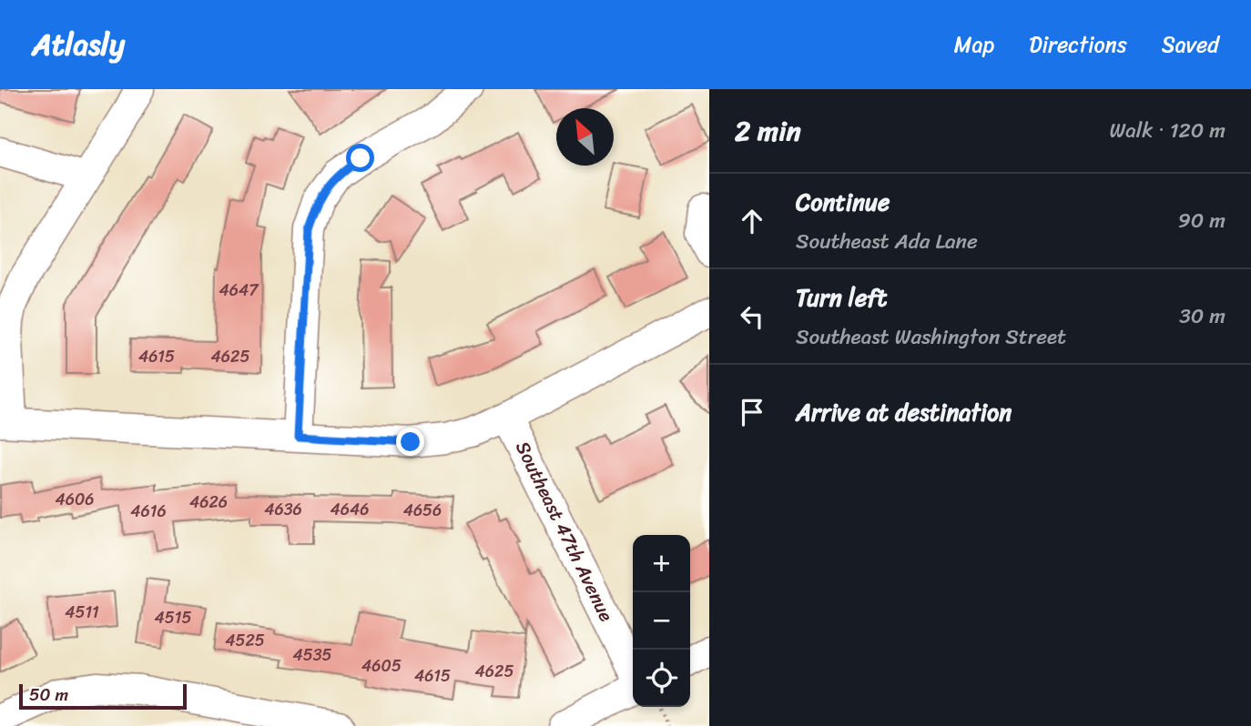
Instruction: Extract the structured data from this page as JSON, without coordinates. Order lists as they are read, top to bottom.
{
  "streets": {
    "street": ["Southeast 47th Avenue"]
  },
  "house_numbers": [
    "4647",
    "4615",
    "4625",
    "4606",
    "4626",
    "4636",
    "4646",
    "4656",
    "4616",
    "4511",
    "4515",
    "4525",
    "4535",
    "4605",
    "4625",
    "4615"
  ],
  "scale_bar": "50 m",
  "north": "top left",
  "page": {
    "header": "Atlasly",
    "nav": ["Map", "Directions", "Saved"],
    "heading": ["2 min", "Walk · 120 m"],
    "list": [
      ["Continue", "Southeast Ada Lane", "90 m"],
      ["Turn left", "Southeast Washington Street", "30 m"],
      "Arrive at destination"
    ],
    "map_buttons": ["+", "−"],
    "scale": "50 m"
  }
}
